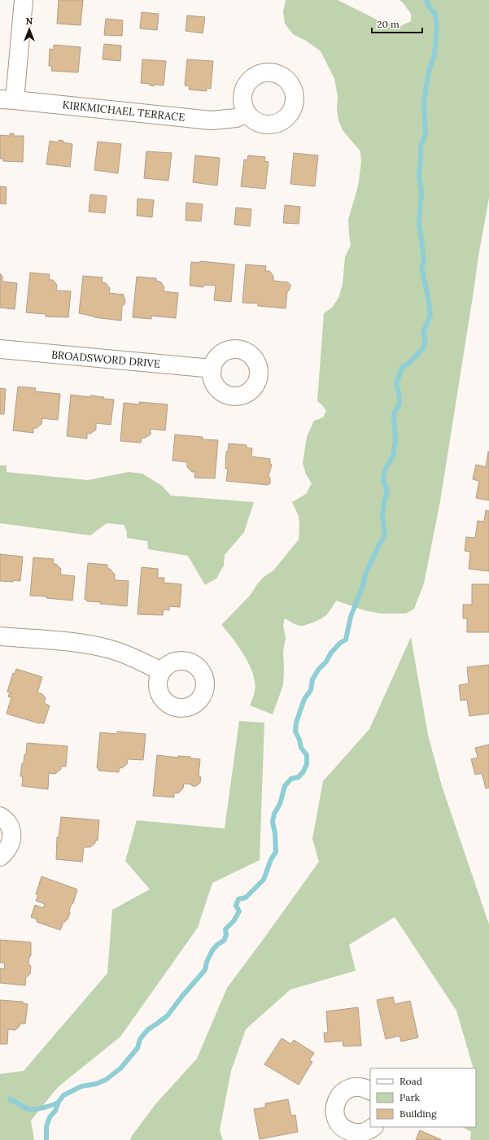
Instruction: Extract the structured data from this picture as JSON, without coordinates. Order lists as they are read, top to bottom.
{
  "streets": {
    "street": ["KIRKMICHAEL TERRACE", "BROADSWORD DRIVE"]
  },
  "legend": ["Road", "Park", "Building"],
  "scale_bar": "20 m",
  "north": "top"
}
